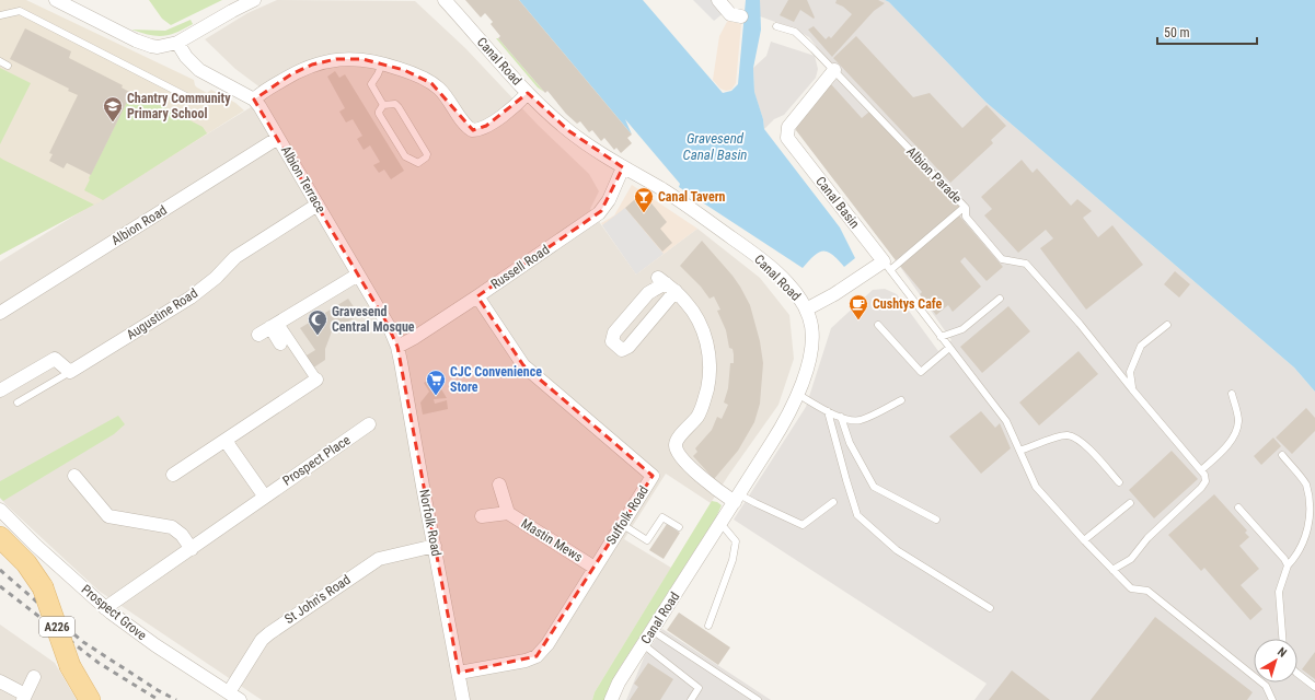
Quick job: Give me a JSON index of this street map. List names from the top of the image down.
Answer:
{
  "streets": {
    "main road": ["A226"],
    "street": [
      "Canal Road",
      "Albion Terrace",
      "Canal Basin",
      "Albion Road",
      "Russell Road",
      "Augustine Road",
      "Prospect Place",
      "Suffolk Road",
      "Norfolk Road",
      "Mastin Mews",
      "St John's Road",
      "Prospect Grove"
    ],
    "lane": ["Albion Parade"]
  },
  "crossings": [
    ["Canal Road", "Russell Road"],
    ["Albion Parade", "Canal Basin"],
    ["Albion Terrace", "Albion Road"],
    ["Albion Terrace", "Russell Road"],
    ["Albion Terrace", "Augustine Road"],
    ["Albion Terrace", "Norfolk Road"],
    ["Russell Road", "Suffolk Road"],
    ["Russell Road", "Norfolk Road"],
    ["Prospect Place", "Prospect Grove"],
    ["Suffolk Road", "Norfolk Road"],
    ["Suffolk Road", "Mastin Mews"],
    ["Norfolk Road", "St John's Road"],
    ["St John's Road", "Prospect Grove"]
  ],
  "water": ["Gravesend Canal Basin"],
  "places": {
    "school or university": ["Chantry Community Primary School"],
    "bar": ["Canal Tavern"],
    "cafe": ["Cushtys Cafe"],
    "mosque": ["Gravesend Central Mosque"],
    "supermarket": ["CJC Convenience Store"]
  },
  "scale_bar": "50 m",
  "north": "top right"
}
